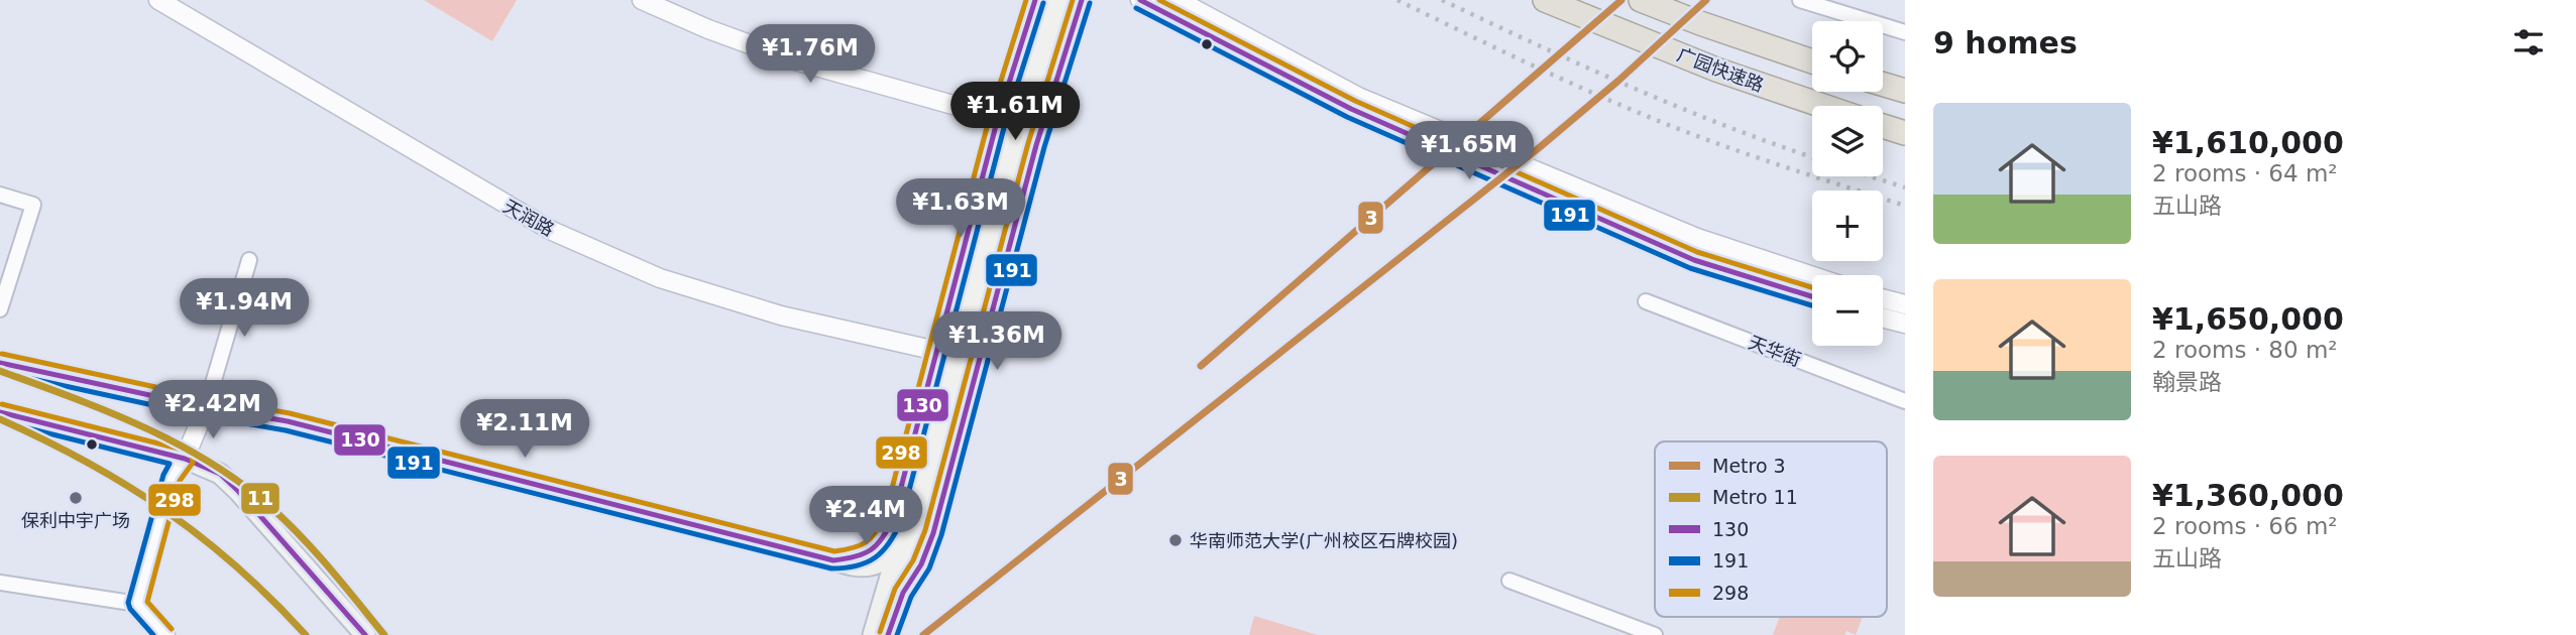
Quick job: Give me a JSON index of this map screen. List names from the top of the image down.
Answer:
{
  "streets": {
    "highway": ["广园快速路"],
    "street": ["天润路", "天华街"]
  },
  "places": ["保利中宇广场", "华南师范大学(广州校区石牌校园)"],
  "lines": [
    "metro line 3",
    "transit line 130",
    "transit line 298",
    "transit line 191",
    "metro line 11"
  ],
  "legend": [
    "Metro 3",
    "Metro 11",
    "130",
    "191",
    "298"
  ],
  "page": {
    "heading": "9 homes",
    "map_buttons": ["+", "−"],
    "price": [
      "¥1.76M",
      "¥1.61M",
      "¥1.65M",
      "¥1.63M",
      "¥1.94M",
      "¥1.36M",
      "¥2.42M",
      "¥2.11M",
      "¥2.4M"
    ],
    "list": [
      {
        "name": "¥1,610,000",
        "note": "2 rooms · 64 m² · 五山路"
      },
      {
        "name": "¥1,650,000",
        "note": "2 rooms · 80 m² · 翰景路"
      },
      {
        "name": "¥1,360,000",
        "note": "2 rooms · 66 m² · 五山路"
      }
    ]
  }
}
